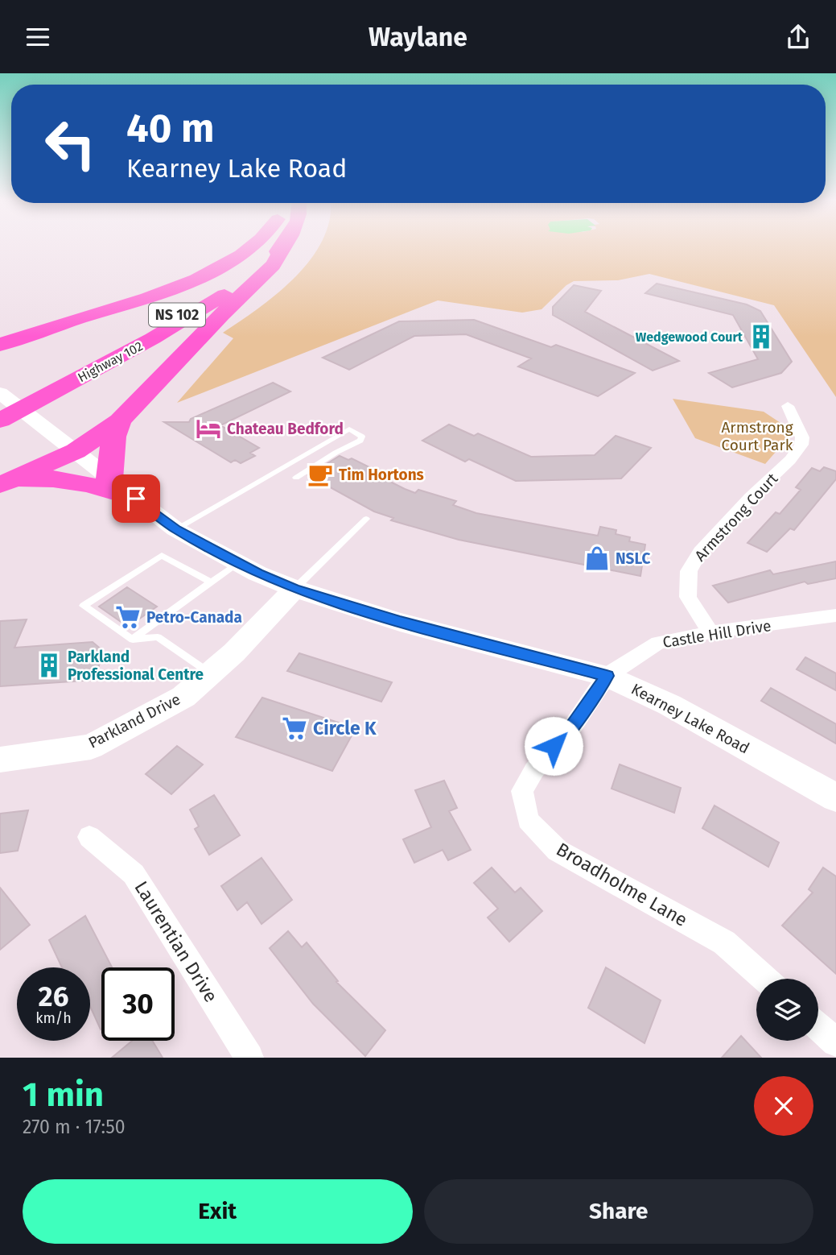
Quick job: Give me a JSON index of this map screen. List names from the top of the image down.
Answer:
{
  "streets": {
    "highway": ["NS 102", "Highway 102"],
    "main road": ["Kearney Lake Road", "Parkland Drive"],
    "street": [
      "Armstrong Court",
      "Castle Hill Drive",
      "Broadholme Lane",
      "Laurentian Drive"
    ]
  },
  "crossings": [
    ["Armstrong Court", "Castle Hill Drive"],
    ["Castle Hill Drive", "Kearney Lake Road"],
    ["Castle Hill Drive", "Broadholme Lane"],
    ["Kearney Lake Road", "Parkland Drive"],
    ["Kearney Lake Road", "Broadholme Lane"]
  ],
  "parks": ["Armstrong Court Park"],
  "places": {
    "building": ["Wedgewood Court", "Parkland Professional Centre"],
    "hotel": ["Chateau Bedford"],
    "cafe": ["Tim Hortons"],
    "shop": ["NSLC"],
    "supermarket": ["Petro-Canada", "Circle K"]
  },
  "page": {
    "header": "Waylane",
    "turn": ["40 m", "Kearney Lake Road"],
    "speed": "26 km/h",
    "limit": "30",
    "heading": ["1 min", "270 m · 17:50"],
    "buttons": ["Exit", "Share"]
  }
}
